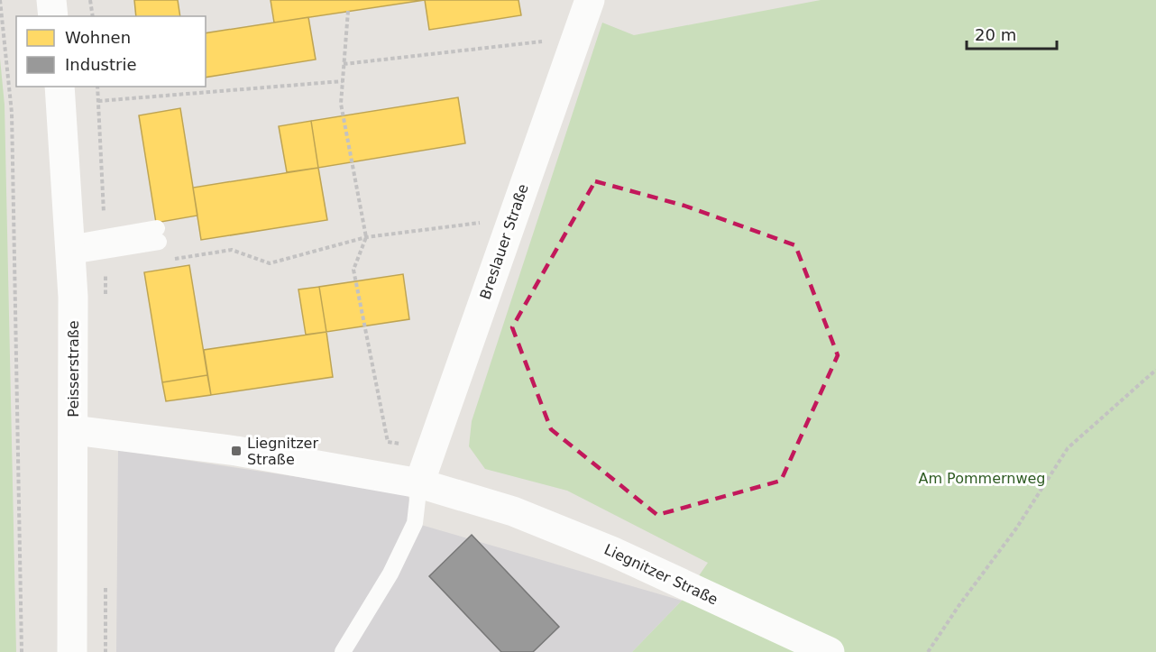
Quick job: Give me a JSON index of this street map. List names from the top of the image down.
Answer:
{
  "streets": {
    "street": ["Breslauer Straße", "Peisserstraße", "Liegnitzer Straße"]
  },
  "crossings": [
    ["Breslauer Straße", "Liegnitzer Straße"],
    ["Peisserstraße", "Liegnitzer Straße"]
  ],
  "parks": ["Am Pommernweg"],
  "places": {
    "transit": ["Liegnitzer Straße"]
  },
  "legend": ["Wohnen", "Industrie"],
  "scale_bar": "20 m"
}
